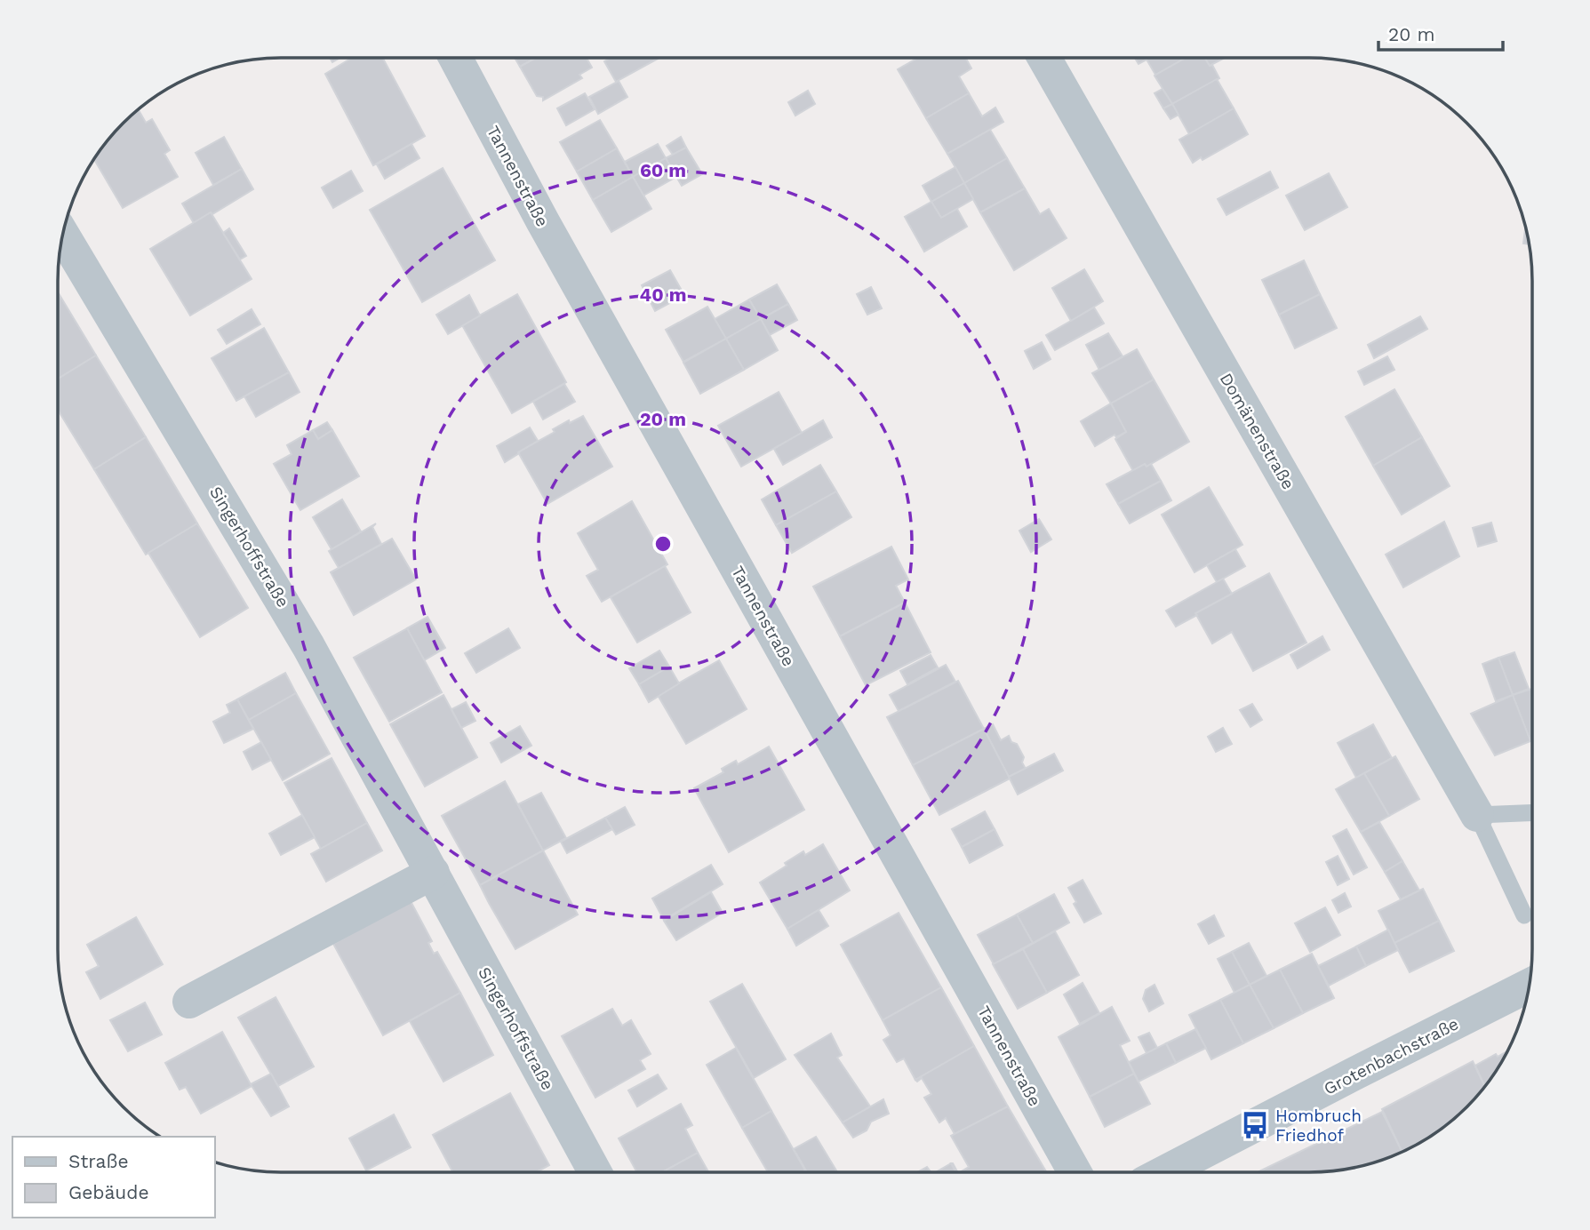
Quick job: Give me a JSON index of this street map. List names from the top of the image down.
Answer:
{
  "streets": {
    "street": [
      "Tannenstraße",
      "Domänenstraße",
      "Singerhoffstraße",
      "Grotenbachstraße"
    ]
  },
  "places": {
    "bus stop": ["Hombruch Friedhof"]
  },
  "legend": ["Straße", "Gebäude"],
  "scale_bar": "20 m",
  "rings": ["60 m", "40 m", "20 m"]
}
